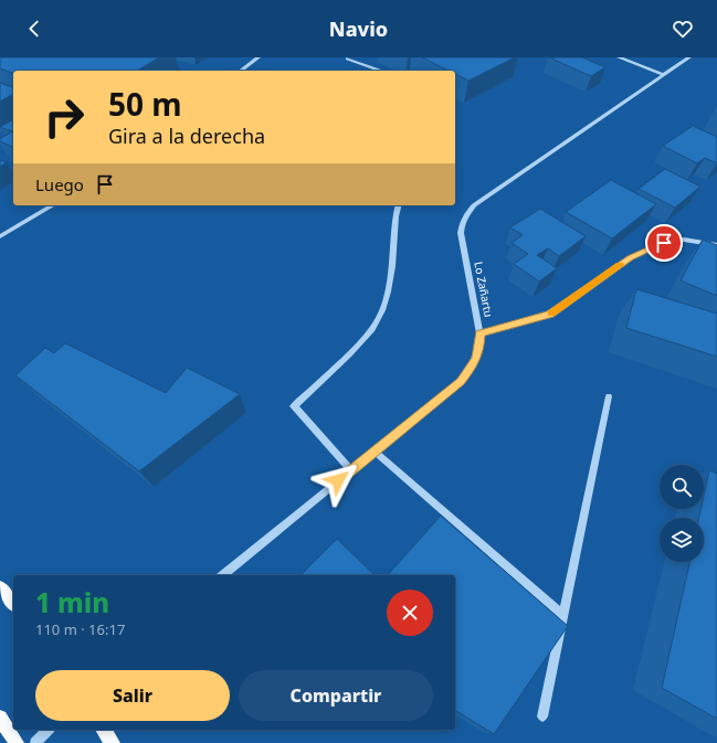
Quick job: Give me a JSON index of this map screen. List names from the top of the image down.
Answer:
{
  "streets": {
    "street": ["Lo Zañartu"]
  },
  "page": {
    "header": "Navio",
    "turn": ["50 m", "Gira a la derecha"],
    "then": "Luego",
    "heading": ["1 min", "110 m · 16:17"],
    "buttons": ["Salir", "Compartir"]
  }
}
